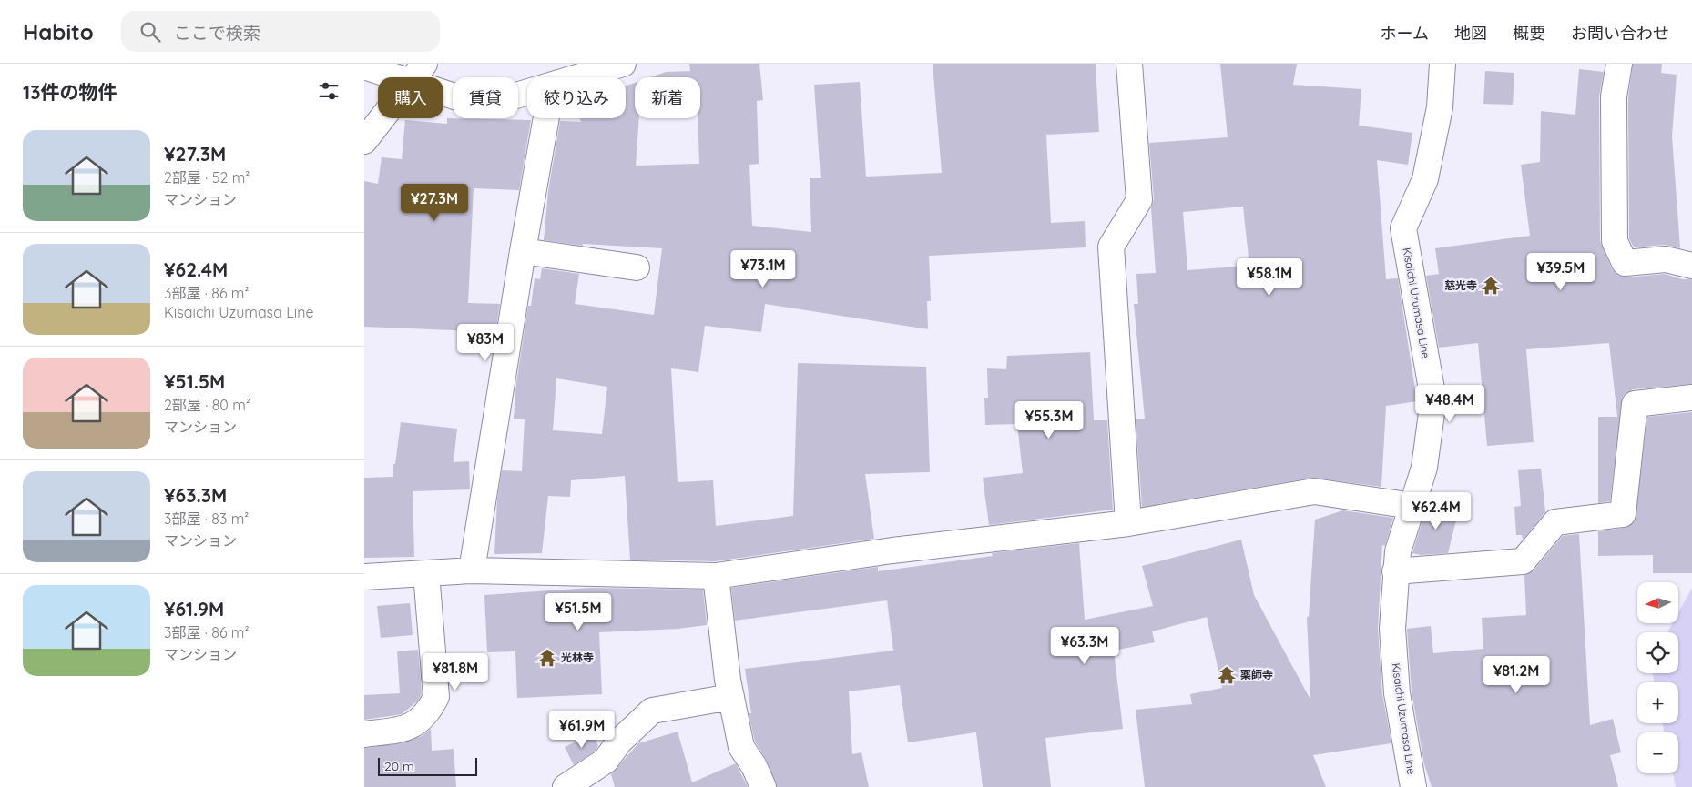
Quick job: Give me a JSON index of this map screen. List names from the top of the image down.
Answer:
{
  "streets": {
    "street": ["Kisaichi Uzumasa Line"]
  },
  "places": {
    "temple": ["慈光寺", "光林寺", "薬師寺"]
  },
  "scale_bar": "20 m",
  "north": "left",
  "page": {
    "header": "Habito",
    "search": "ここで検索",
    "nav": [
      "ホーム",
      "地図",
      "概要",
      "お問い合わせ"
    ],
    "heading": "13件の物件",
    "chip": [
      "購入",
      "賃貸",
      "絞り込み",
      "新着"
    ],
    "list": [
      {
        "name": "¥27.3M",
        "note": "2部屋 · 52 m² · マンション"
      },
      {
        "name": "¥62.4M",
        "note": "3部屋 · 86 m² · Kisaichi Uzumasa Line"
      },
      {
        "name": "¥51.5M",
        "note": "2部屋 · 80 m² · マンション"
      },
      {
        "name": "¥63.3M",
        "note": "3部屋 · 83 m² · マンション"
      },
      {
        "name": "¥61.9M",
        "note": "3部屋 · 86 m² · マンション"
      }
    ],
    "price": [
      "¥27.3M",
      "¥73.1M",
      "¥39.5M",
      "¥58.1M",
      "¥83M",
      "¥48.4M",
      "¥55.3M",
      "¥62.4M",
      "¥51.5M",
      "¥63.3M",
      "¥81.8M",
      "¥81.2M",
      "¥61.9M"
    ],
    "map_buttons": ["+", "−"],
    "scale": "20 m"
  }
}
